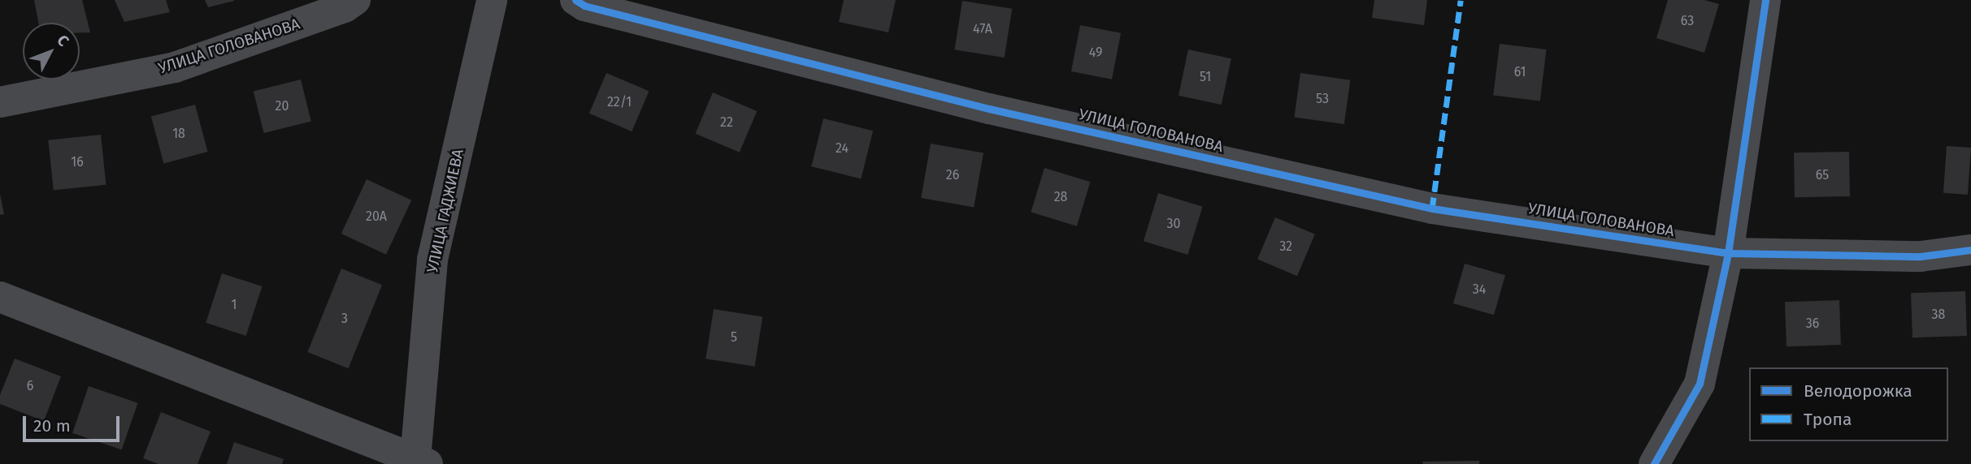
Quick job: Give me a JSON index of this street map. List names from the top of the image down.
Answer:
{
  "streets": {
    "street": ["УЛИЦА ГОЛОВАНОВА", "УЛИЦА ГАДЖИЕВА"]
  },
  "house_numbers": [
    "63",
    "47А",
    "49",
    "61",
    "51",
    "53",
    "22/1",
    "20",
    "22",
    "18",
    "24",
    "16",
    "26",
    "65",
    "28",
    "20А",
    "30",
    "32",
    "34",
    "1",
    "38",
    "3",
    "36",
    "5",
    "6"
  ],
  "legend": ["Велодорожка", "Тропа"],
  "scale_bar": "20 m",
  "north": "top right"
}
